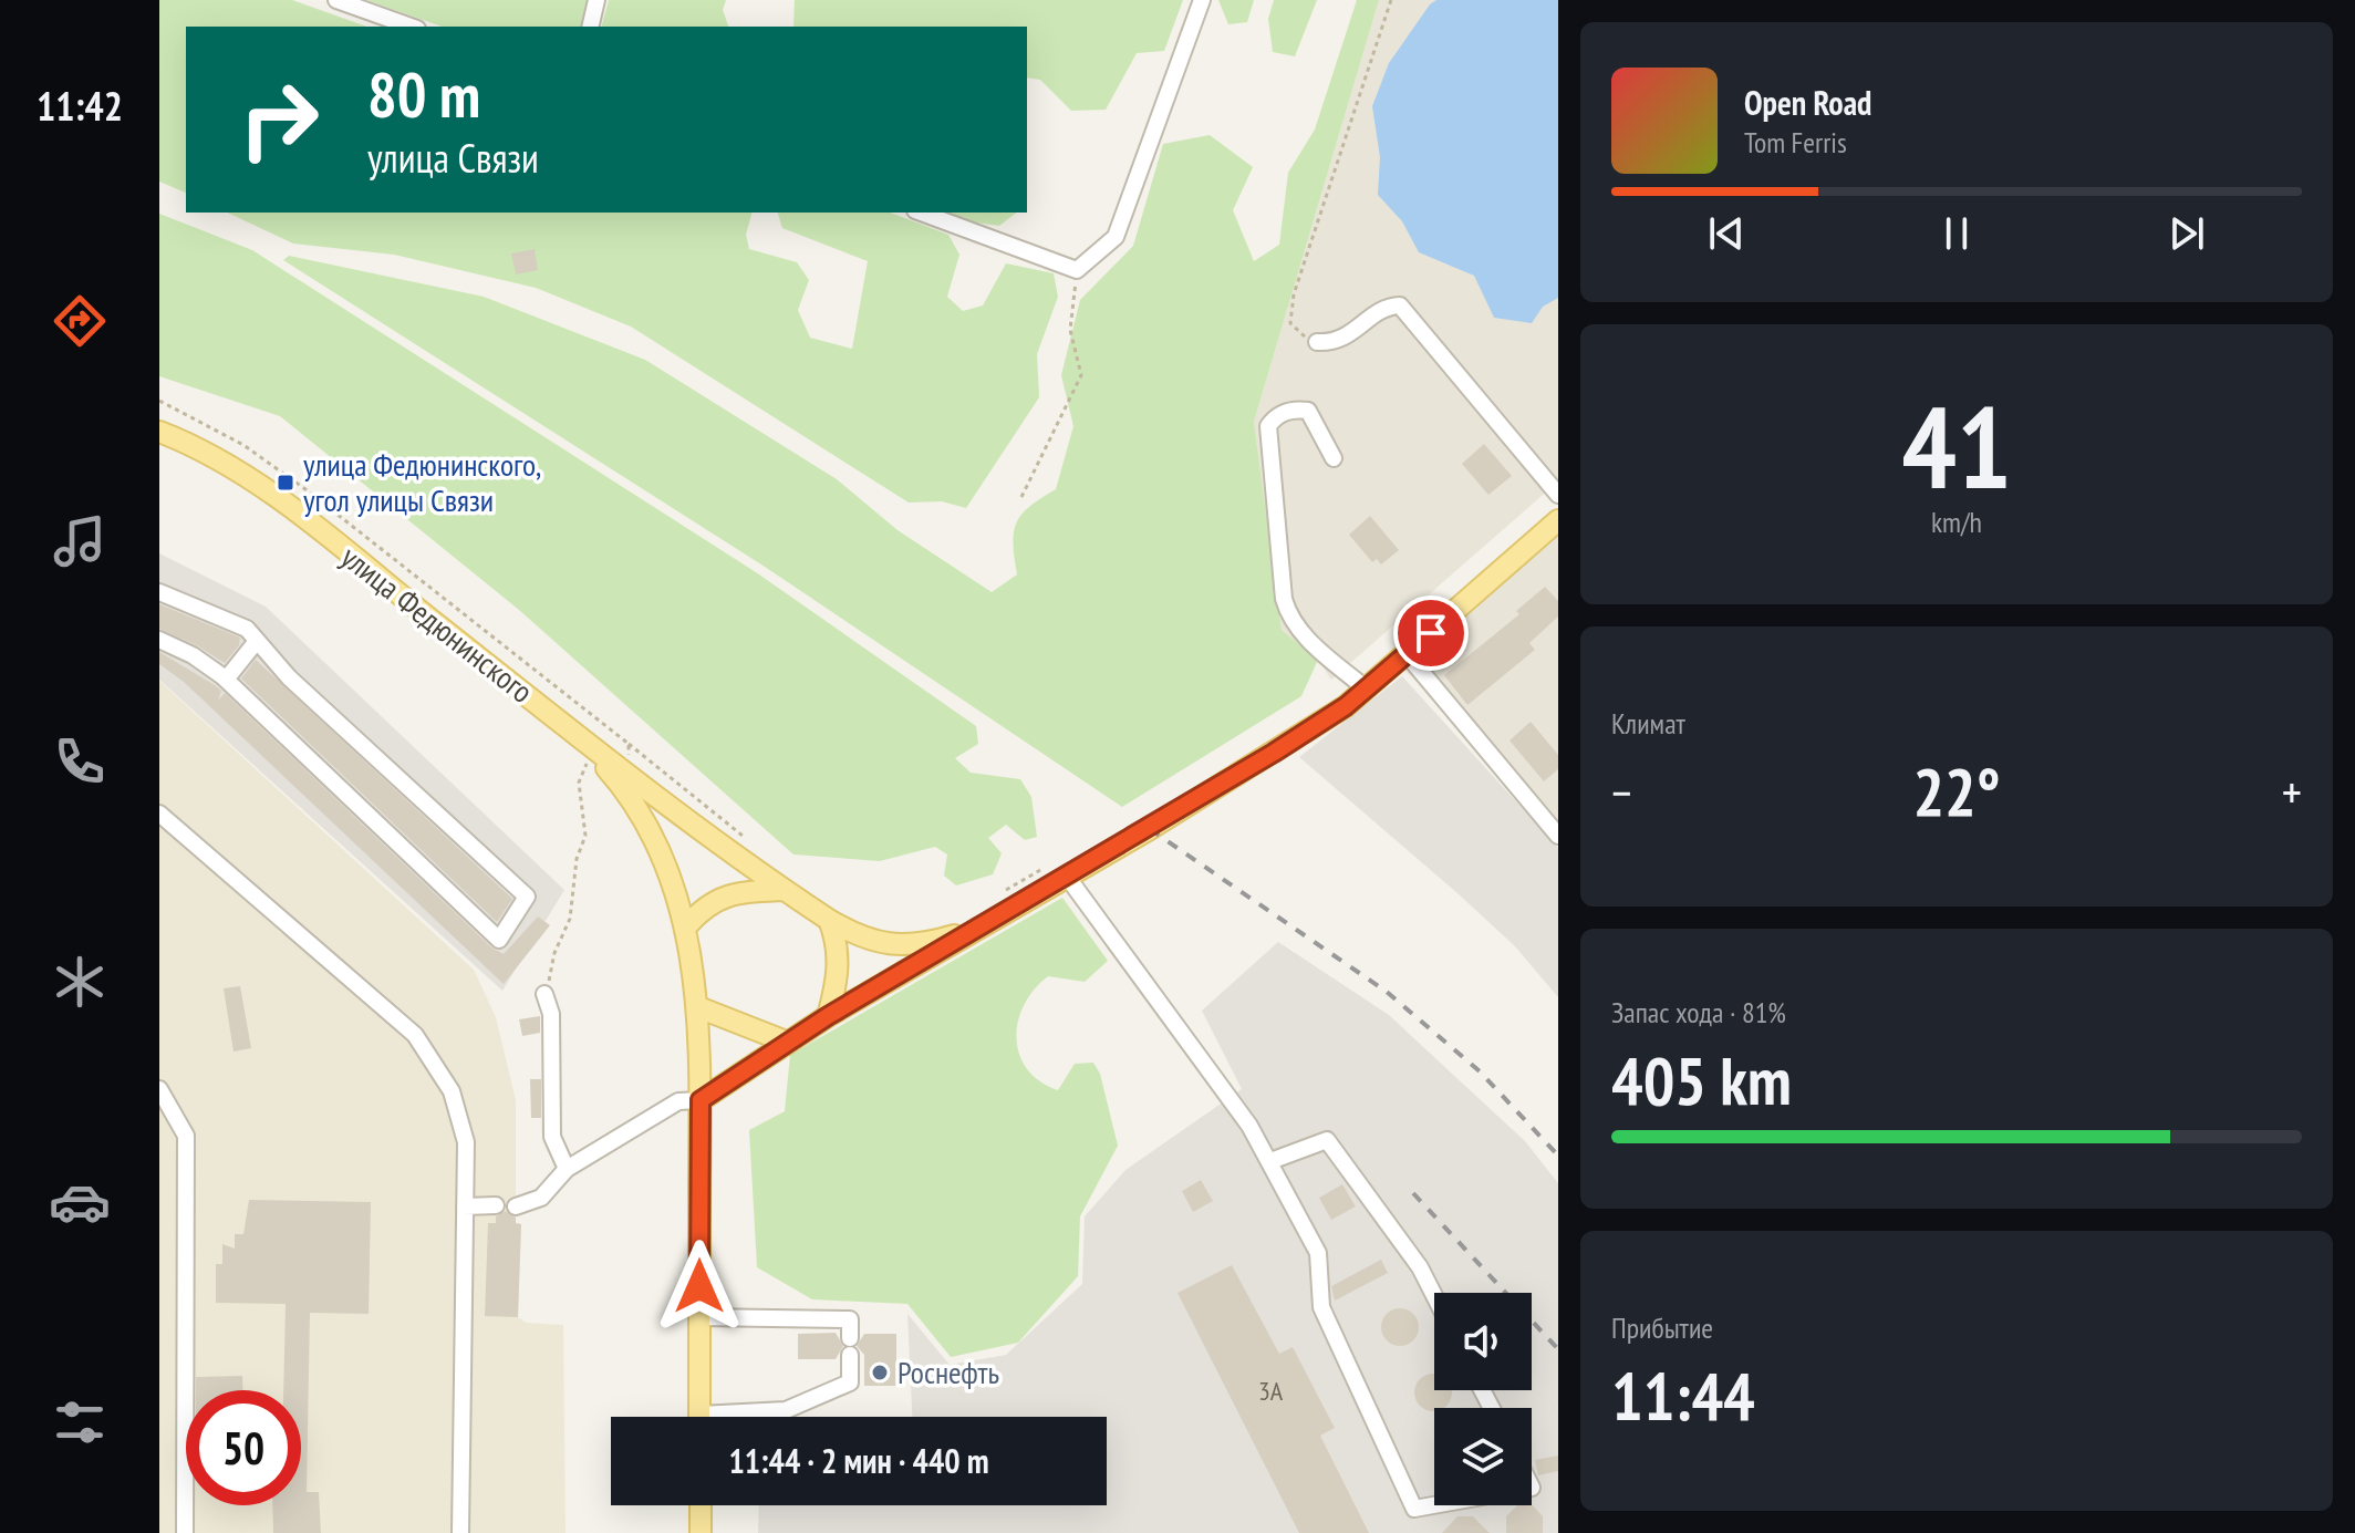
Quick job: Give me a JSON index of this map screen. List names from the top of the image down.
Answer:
{
  "streets": {
    "main road": ["улица Федюнинского"]
  },
  "places": {
    "transit": ["улица Федюнинского, угол улицы Связи"],
    "other": ["Роснефть"]
  },
  "house_numbers": ["3А"],
  "page": {
    "tabs": "11:42",
    "turn": ["80 m", "улица Связи"],
    "song": ["Open Road", "Tom Ferris"],
    "tile": [
      ["41", "km/h"],
      "Климат",
      ["Запас хода · 81%", "405 km"],
      ["Прибытие", "11:44"]
    ],
    "heat": ["−", "22°", "+"],
    "limit": "50",
    "trip": "11:44 · 2 мин · 440 m"
  }
}
